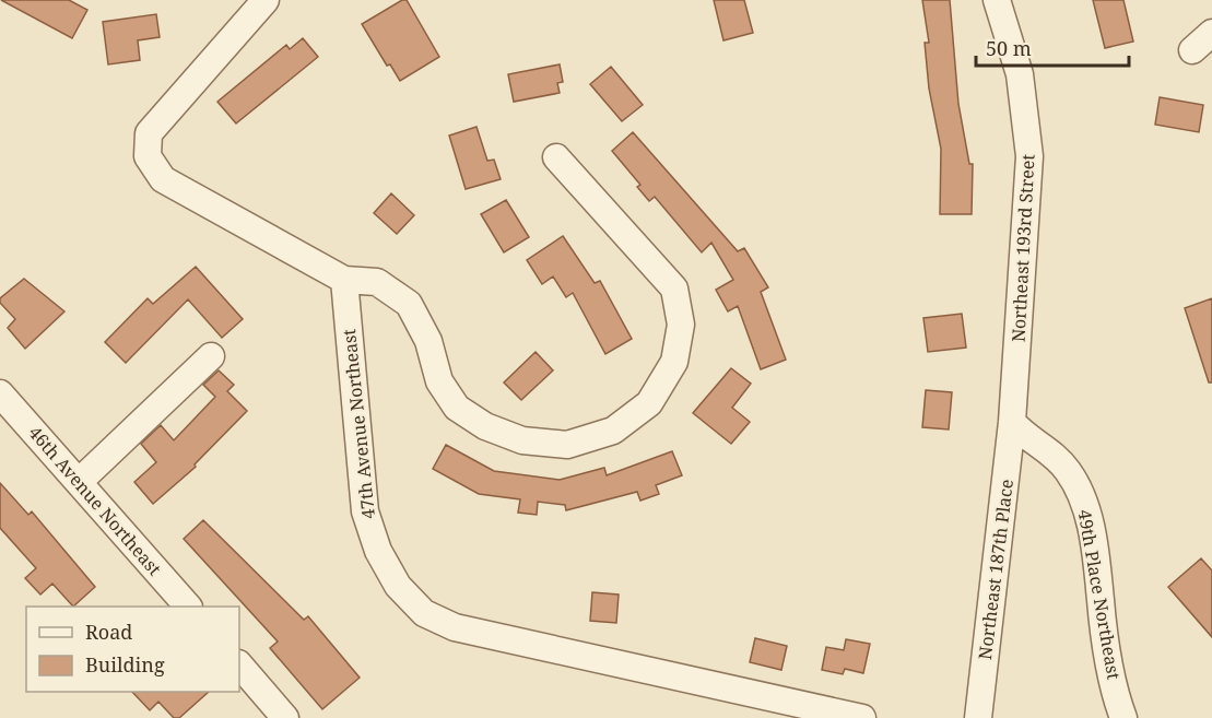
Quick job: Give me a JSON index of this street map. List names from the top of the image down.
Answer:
{
  "streets": {
    "street": [
      "Northeast 193rd Street",
      "47th Avenue Northeast",
      "46th Avenue Northeast",
      "Northeast 187th Place",
      "49th Place Northeast"
    ]
  },
  "crossings": [
    ["Northeast 193rd Street", "Northeast 187th Place"],
    ["Northeast 193rd Street", "49th Place Northeast"],
    ["Northeast 187th Place", "49th Place Northeast"]
  ],
  "legend": ["Road", "Building"],
  "scale_bar": "50 m"
}
